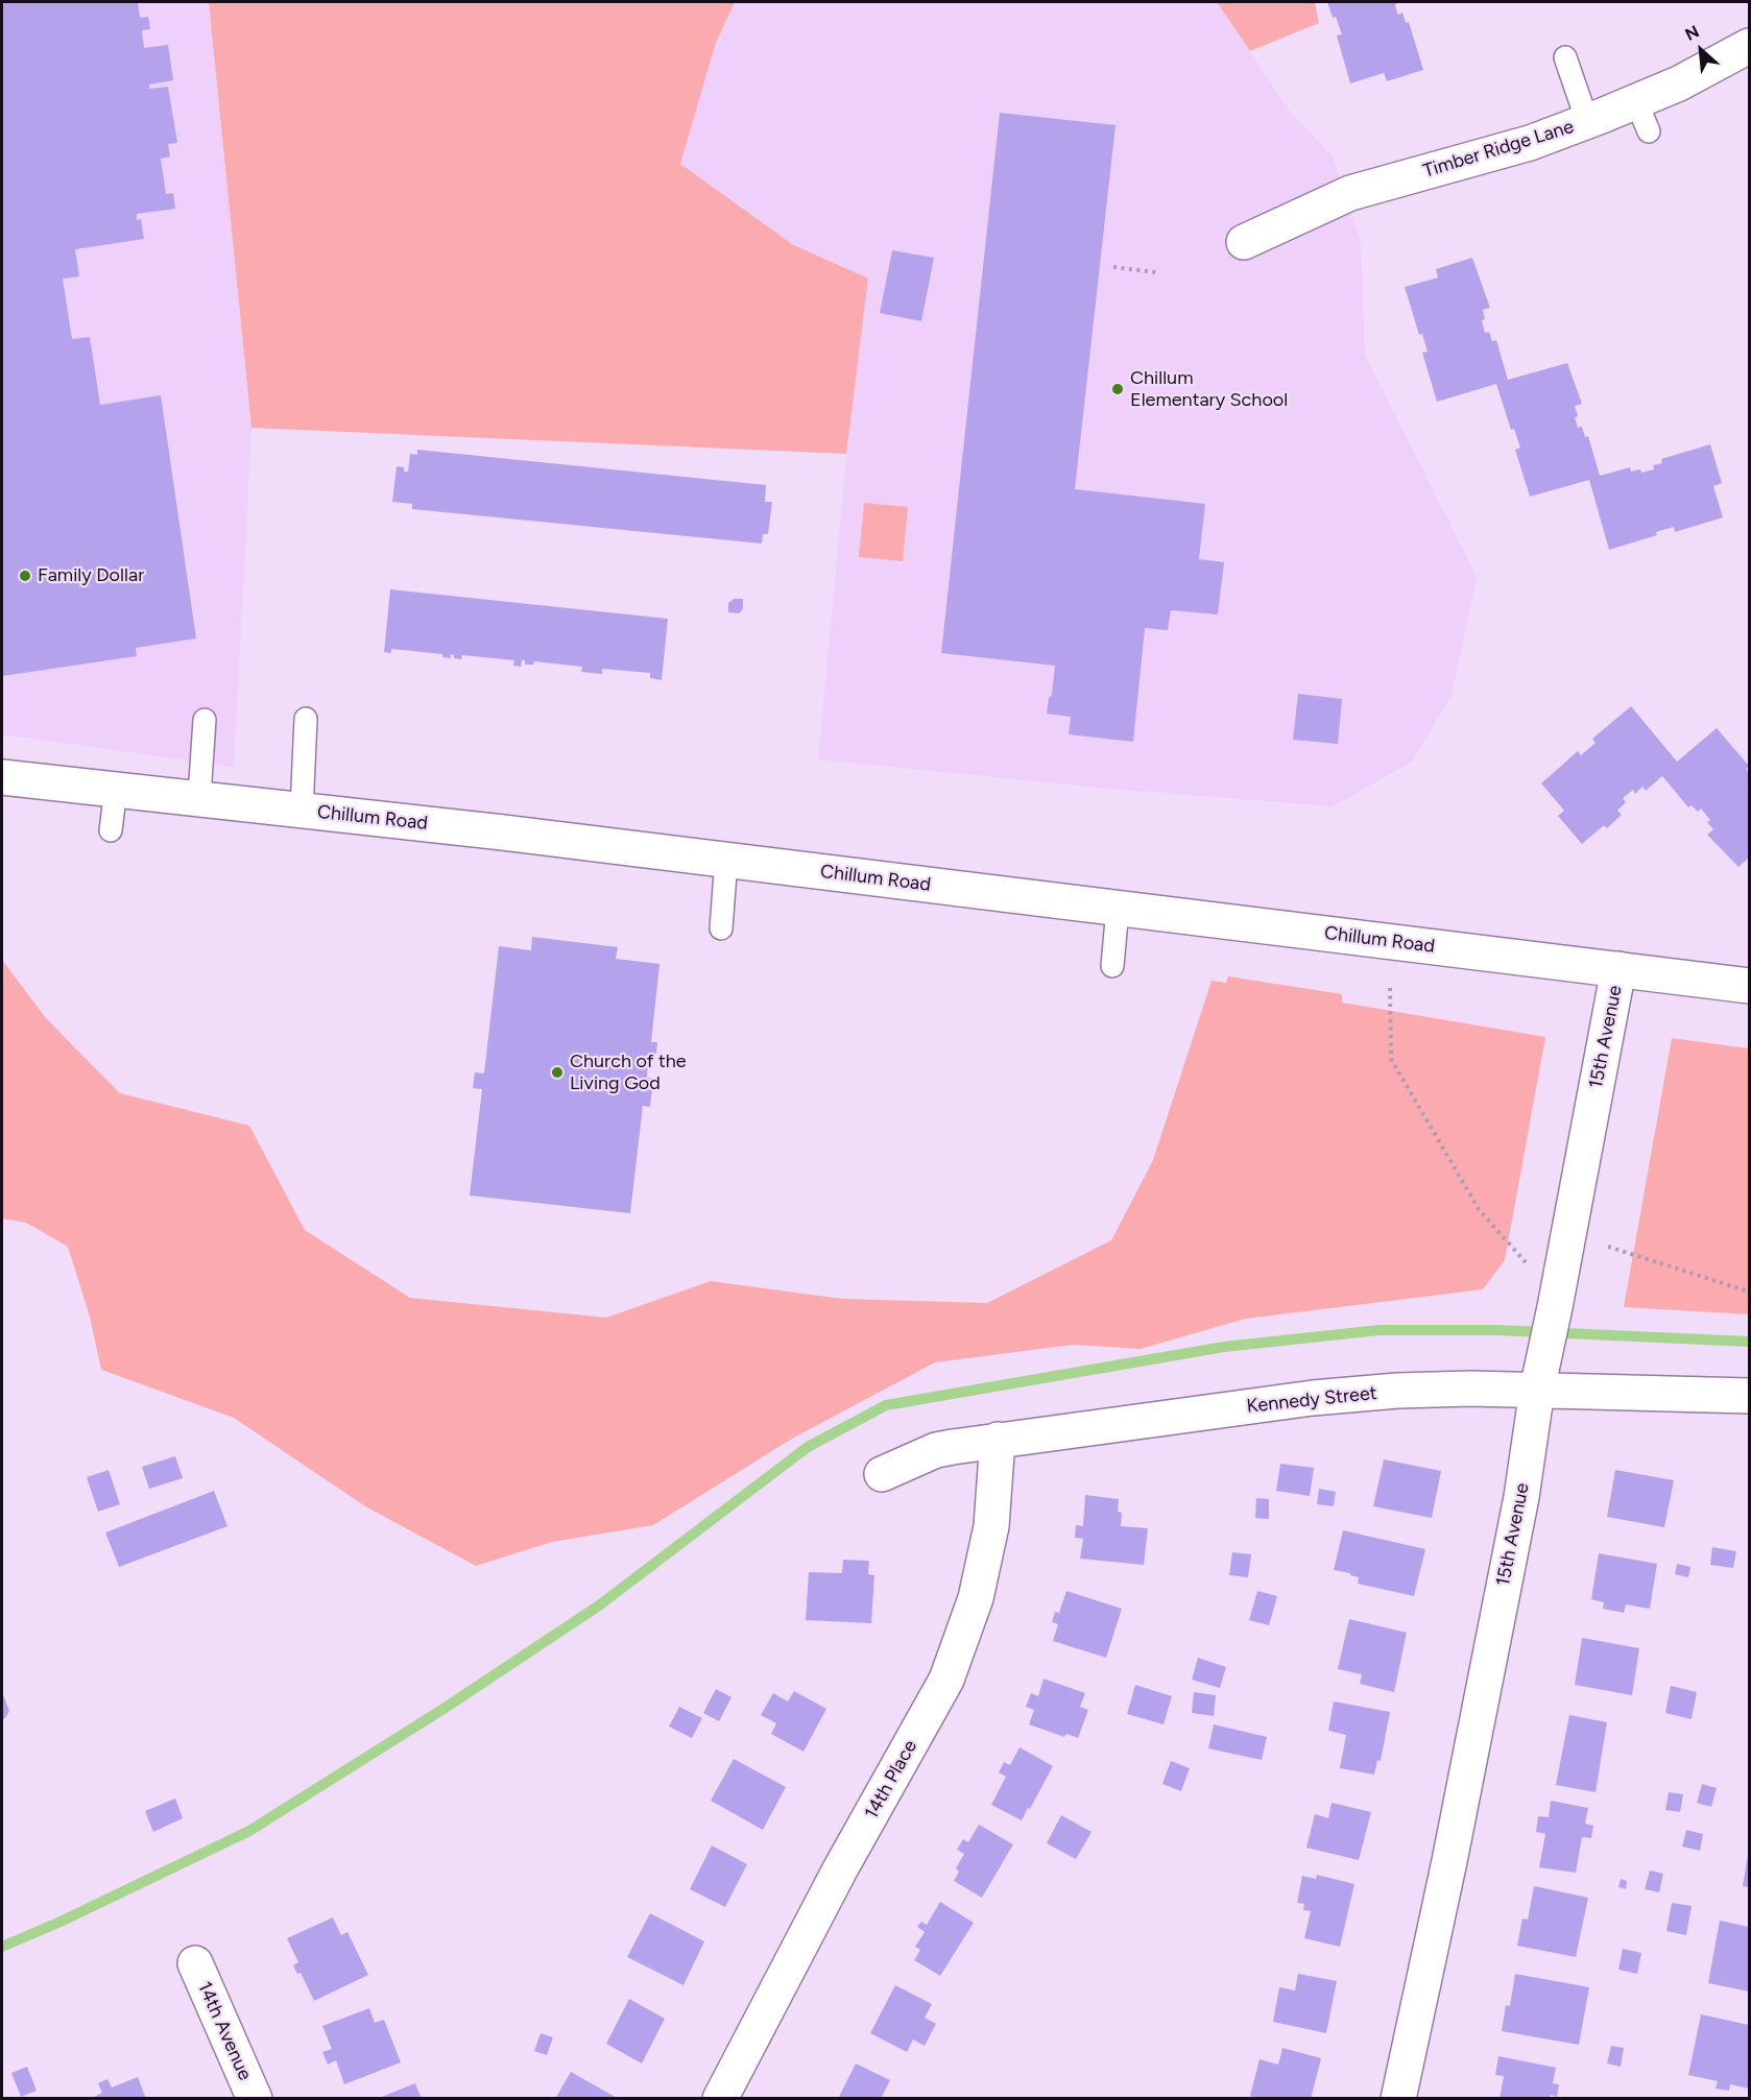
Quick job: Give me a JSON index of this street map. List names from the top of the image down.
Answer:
{
  "streets": {
    "street": [
      "Timber Ridge Lane",
      "Chillum Road",
      "15th Avenue",
      "Kennedy Street",
      "14th Place",
      "14th Avenue"
    ]
  },
  "crossings": [
    ["Chillum Road", "15th Avenue"],
    ["15th Avenue", "Kennedy Street"],
    ["Kennedy Street", "14th Place"]
  ],
  "places": ["Chillum Elementary School", "Family Dollar", "Church of the Living God"],
  "north": "top left"
}
